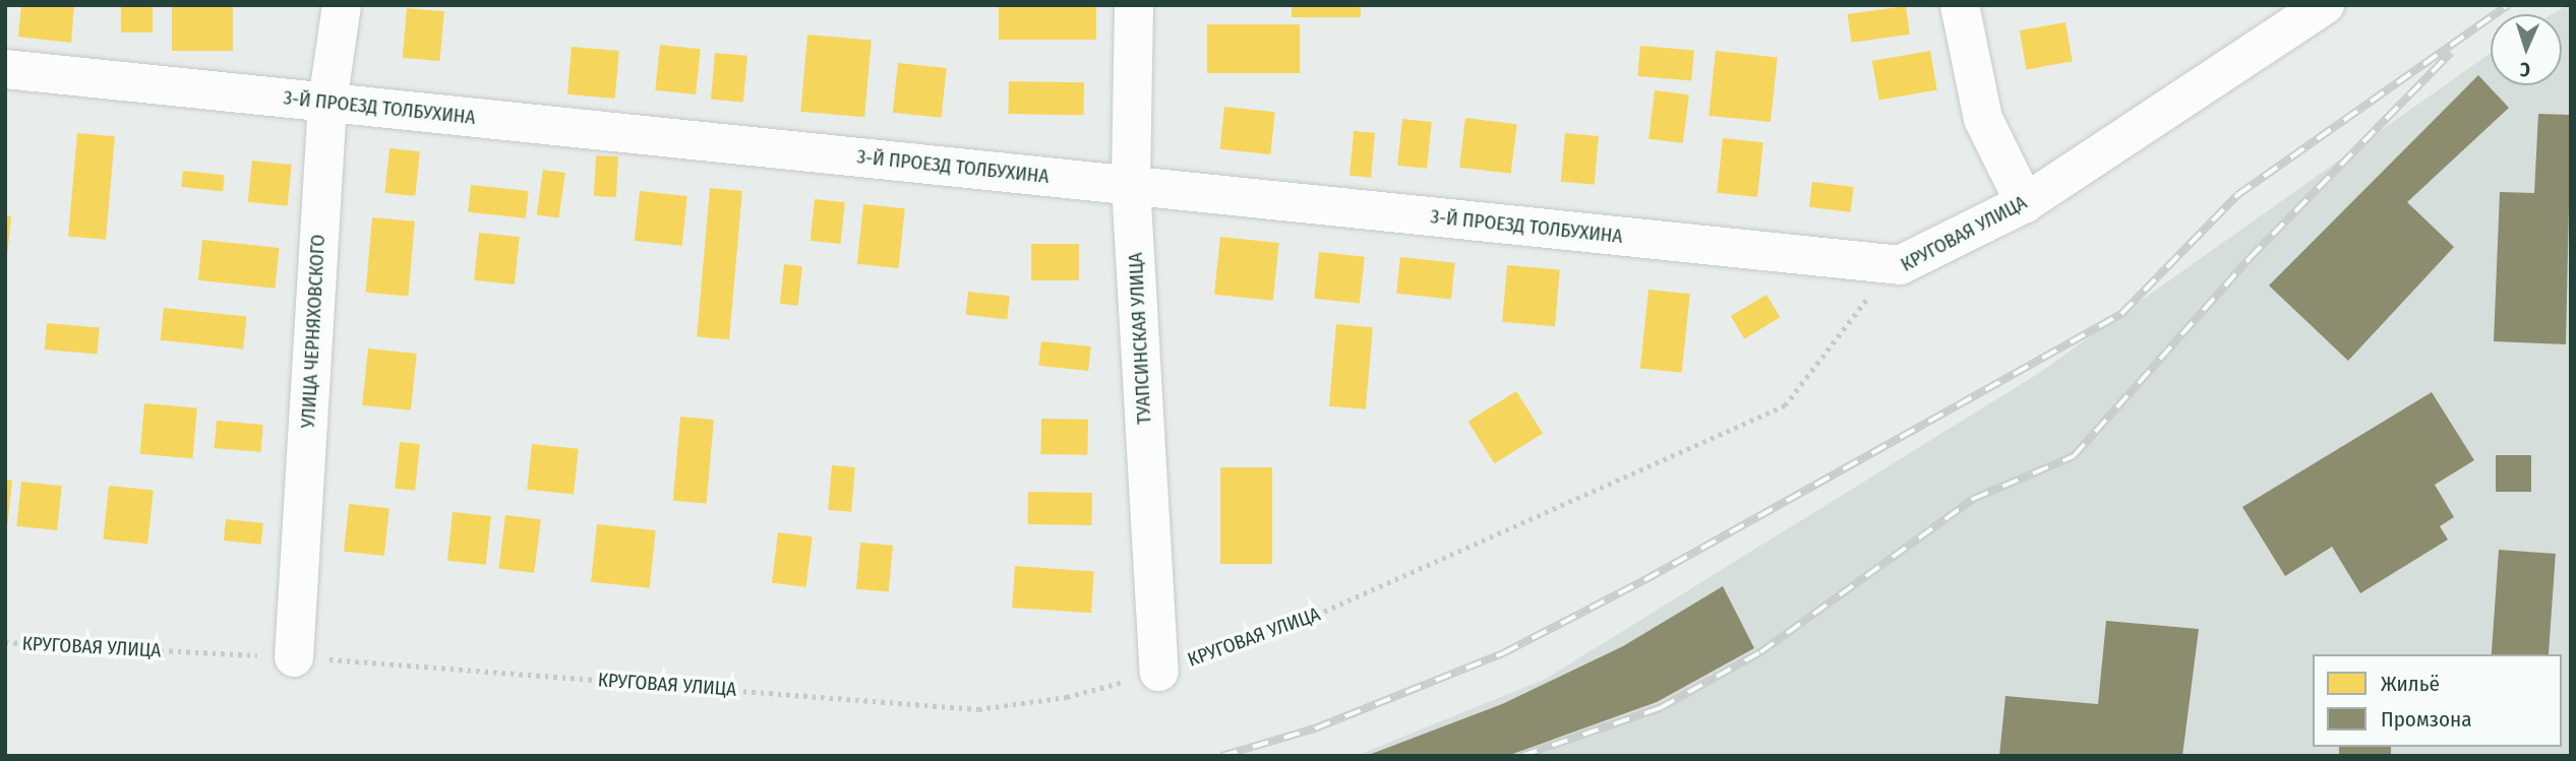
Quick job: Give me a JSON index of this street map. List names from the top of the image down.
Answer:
{
  "streets": {
    "street": [
      "3-Й ПРОЕЗД ТОЛБУХИНА",
      "КРУГОВАЯ УЛИЦА",
      "УЛИЦА ЧЕРНЯХОВСКОГО",
      "ТУАПСИНСКАЯ УЛИЦА"
    ]
  },
  "crossings": [
    ["3-Й ПРОЕЗД ТОЛБУХИНА", "КРУГОВАЯ УЛИЦА"],
    ["3-Й ПРОЕЗД ТОЛБУХИНА", "УЛИЦА ЧЕРНЯХОВСКОГО"],
    ["3-Й ПРОЕЗД ТОЛБУХИНА", "ТУАПСИНСКАЯ УЛИЦА"],
    ["КРУГОВАЯ УЛИЦА", "УЛИЦА ЧЕРНЯХОВСКОГО"],
    ["КРУГОВАЯ УЛИЦА", "ТУАПСИНСКАЯ УЛИЦА"]
  ],
  "legend": ["Жильё", "Промзона"],
  "north": "bottom"
}
